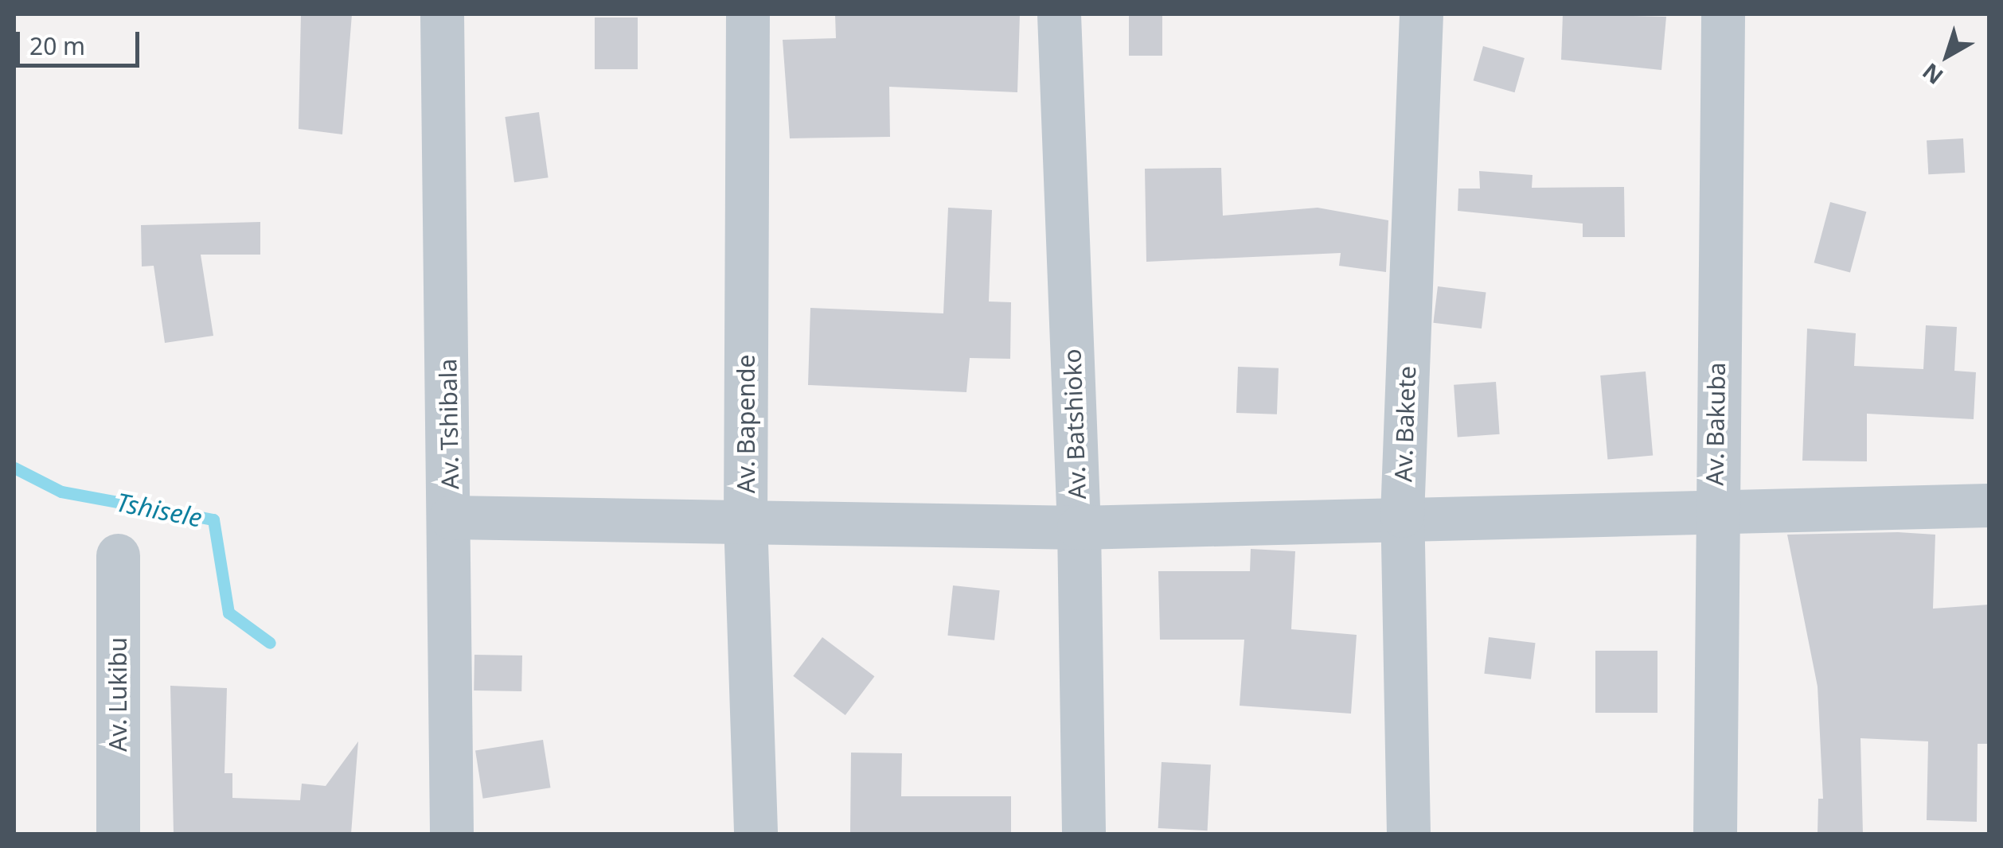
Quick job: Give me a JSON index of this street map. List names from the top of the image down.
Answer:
{
  "streets": {
    "street": [
      "Av. Tshibala",
      "Av. Bapende",
      "Av. Batshioko",
      "Av. Bakete",
      "Av. Bakuba",
      "Av. Lukibu"
    ]
  },
  "water": ["Tshisele"],
  "scale_bar": "20 m",
  "north": "bottom left"
}
